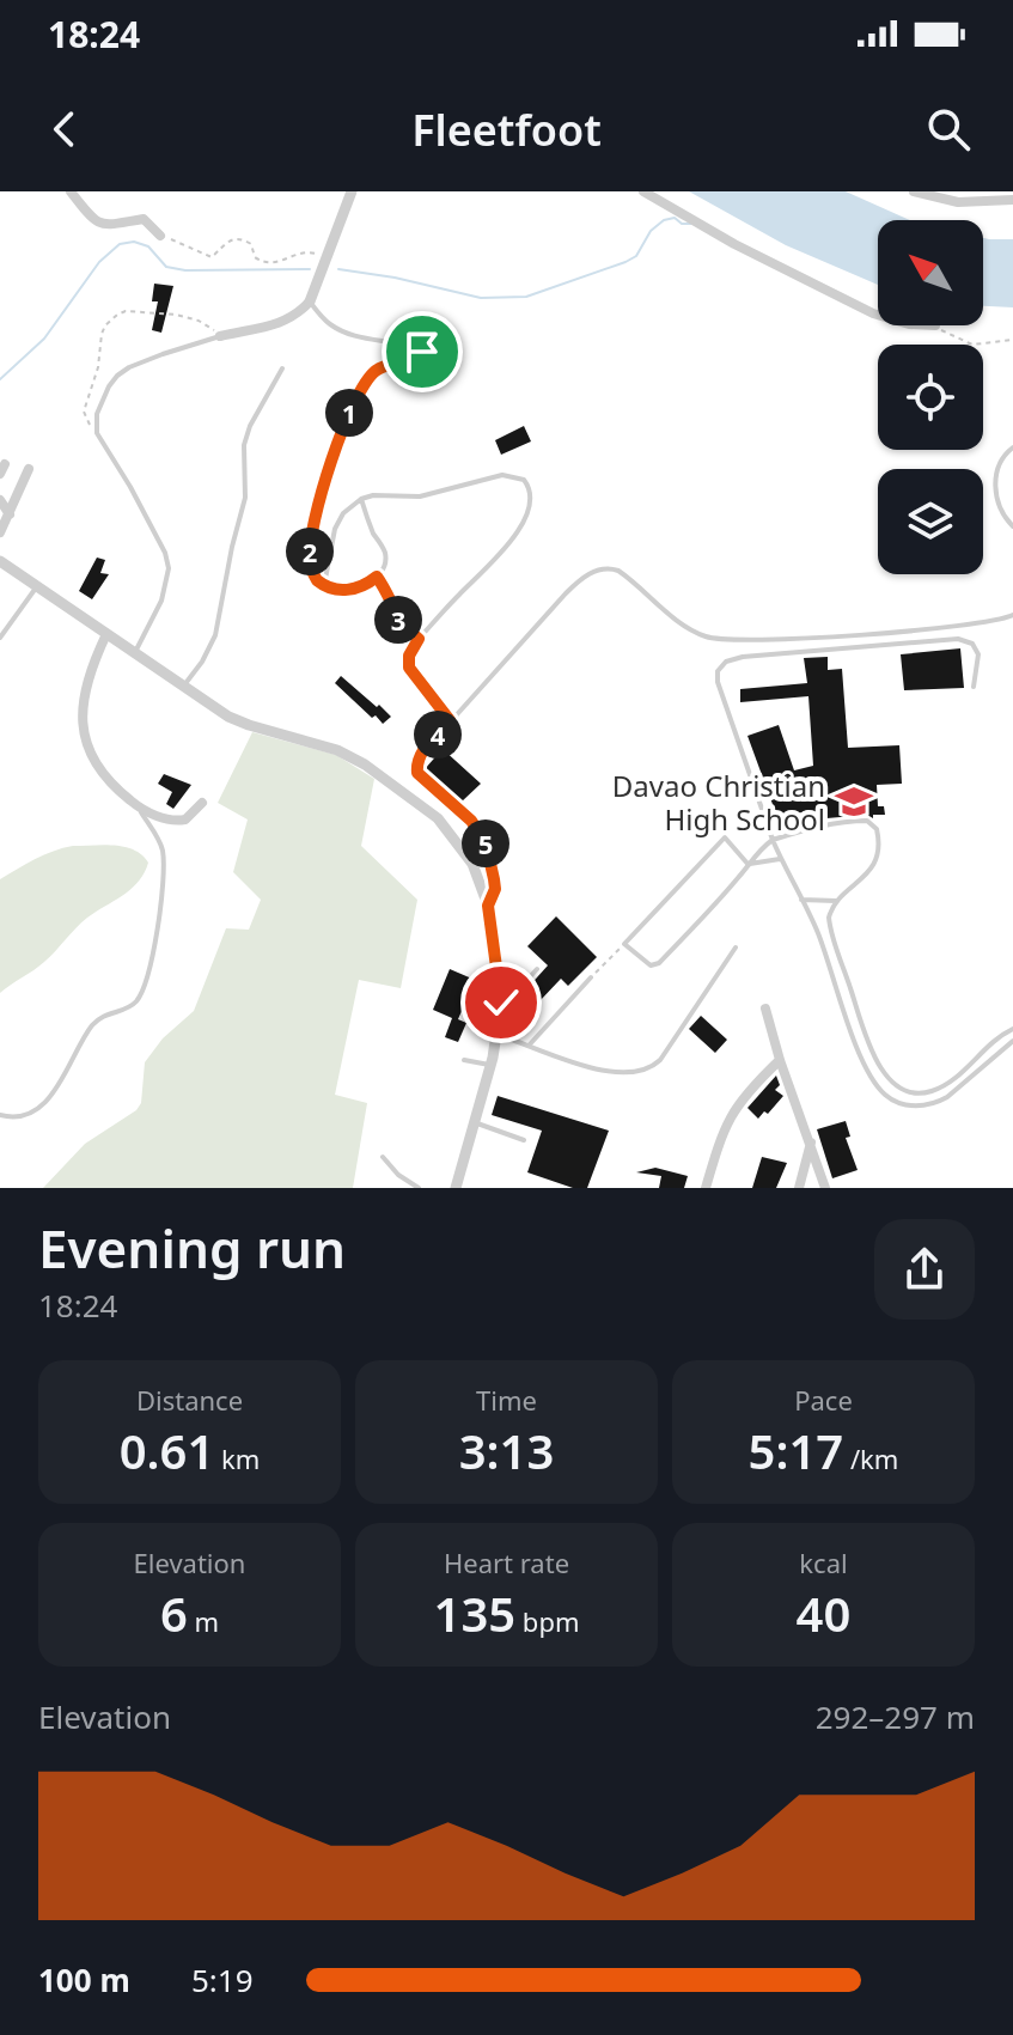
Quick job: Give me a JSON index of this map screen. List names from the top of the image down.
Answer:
{
  "places": {
    "school or university": ["Davao Christian High School"]
  },
  "north": "top left",
  "page": {
    "status": "18:24",
    "header": "Fleetfoot",
    "pins": [
      "1",
      "2",
      "3",
      "4",
      "5"
    ],
    "heading": ["Evening run", "18:24"],
    "stats": [
      ["Distance", "0.61 km"],
      ["Time", "3:13"],
      ["Pace", "5:17 /km"],
      ["Elevation", "6 m"],
      ["Heart rate", "135 bpm"],
      ["kcal", "40"]
    ],
    "chart": ["Elevation", "292–297 m"],
    "list": [
      {
        "name": "100 m",
        "note": "5:19"
      }
    ]
  }
}
